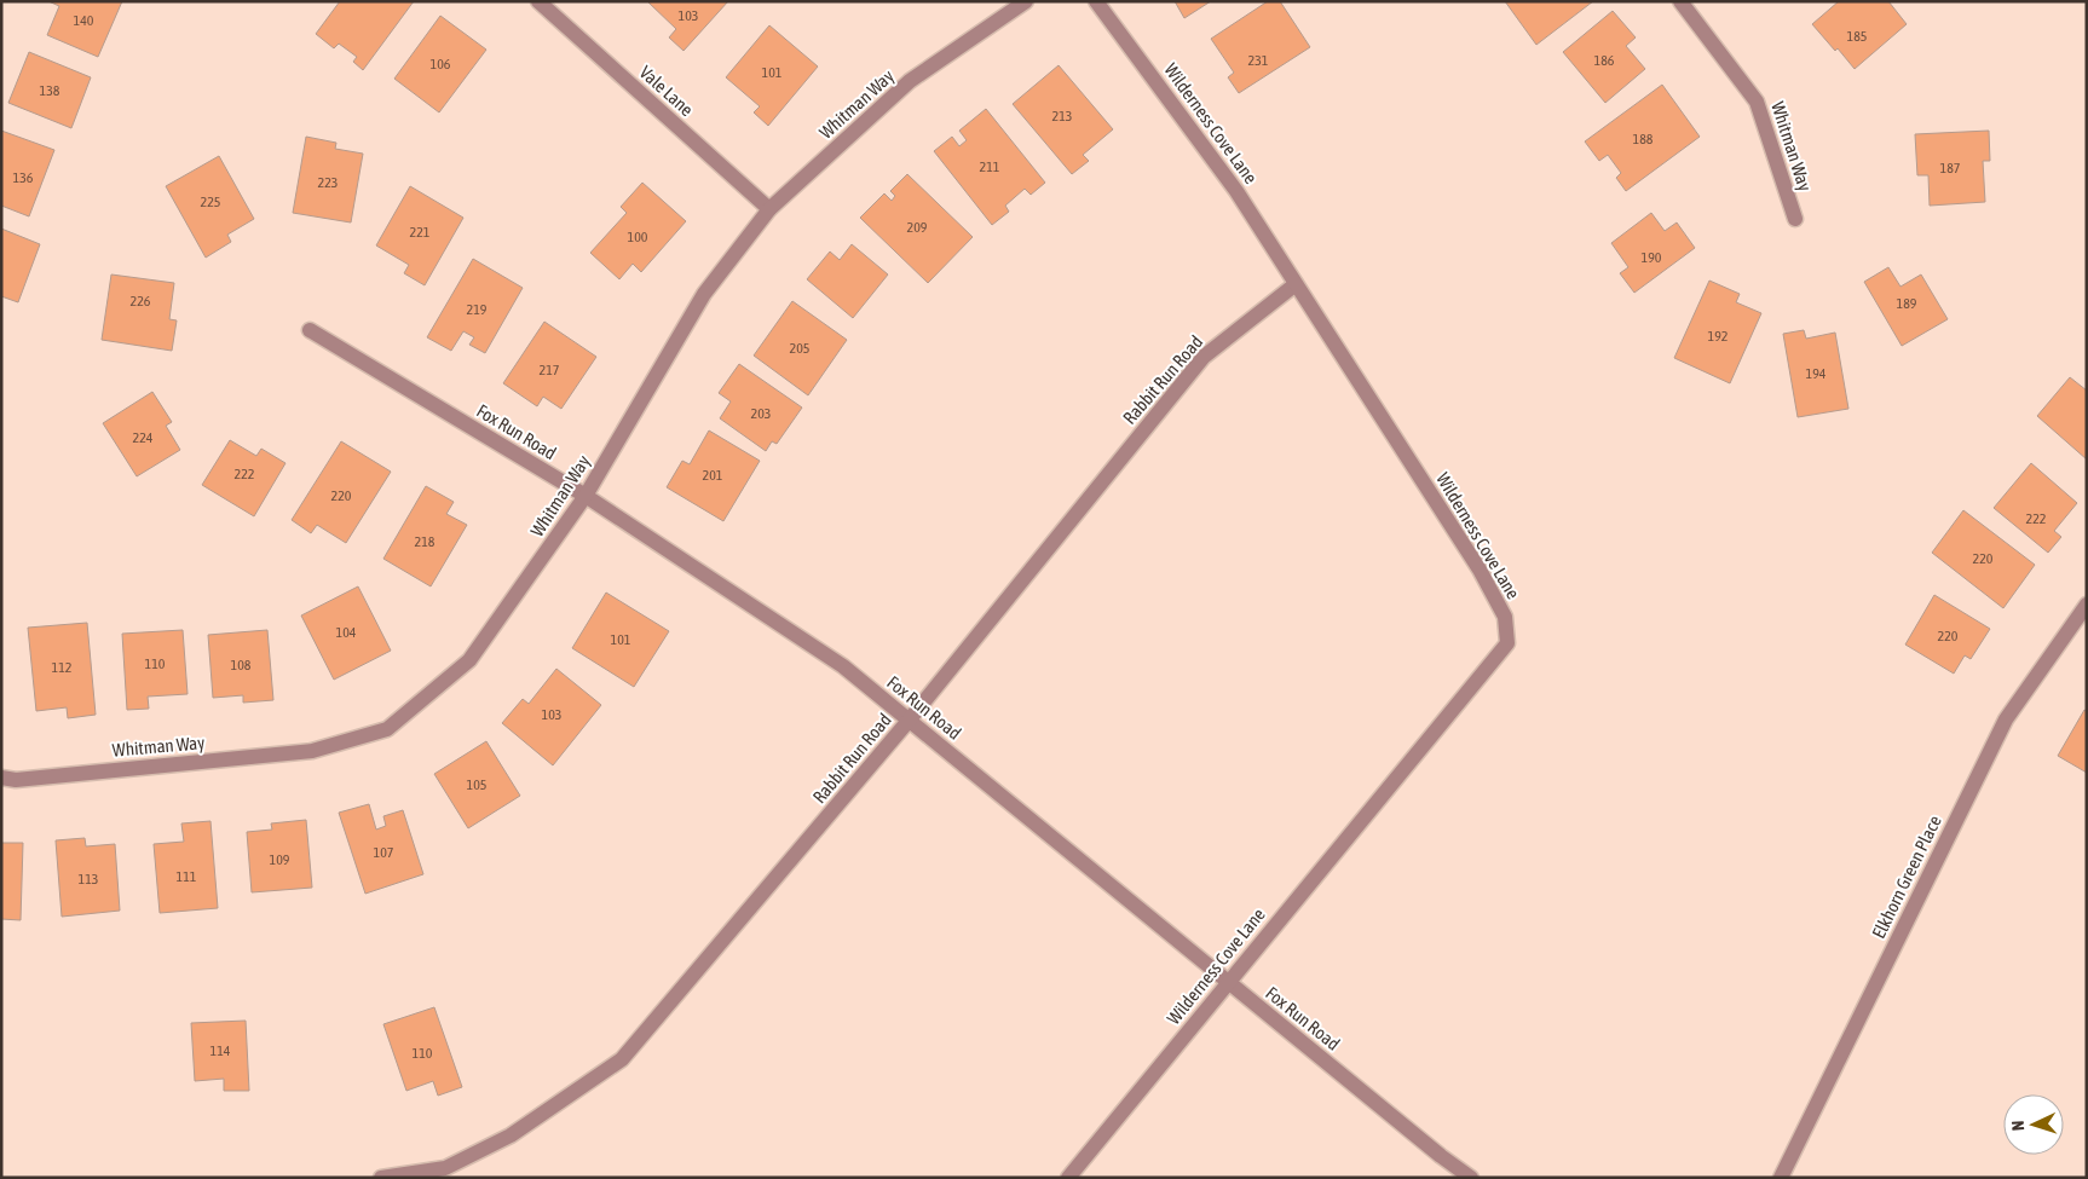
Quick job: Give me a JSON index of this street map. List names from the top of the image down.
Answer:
{
  "streets": {
    "street": [
      "Vale Lane",
      "Whitman Way",
      "Wilderness Cove Lane",
      "Rabbit Run Road",
      "Fox Run Road",
      "Elkhorn Green Place"
    ]
  },
  "crossings": [
    ["Vale Lane", "Whitman Way"],
    ["Whitman Way", "Fox Run Road"],
    ["Wilderness Cove Lane", "Rabbit Run Road"],
    ["Wilderness Cove Lane", "Fox Run Road"],
    ["Rabbit Run Road", "Fox Run Road"]
  ],
  "house_numbers": [
    "103",
    "140",
    "185",
    "231",
    "186",
    "106",
    "101",
    "138",
    "213",
    "188",
    "211",
    "187",
    "136",
    "223",
    "225",
    "209",
    "221",
    "100",
    "190",
    "226",
    "189",
    "219",
    "192",
    "205",
    "217",
    "194",
    "203",
    "224",
    "222",
    "201",
    "220",
    "222",
    "218",
    "220",
    "104",
    "220",
    "101",
    "110",
    "108",
    "112",
    "103",
    "105",
    "107",
    "109",
    "111",
    "113",
    "114",
    "110"
  ],
  "north": "left"
}
